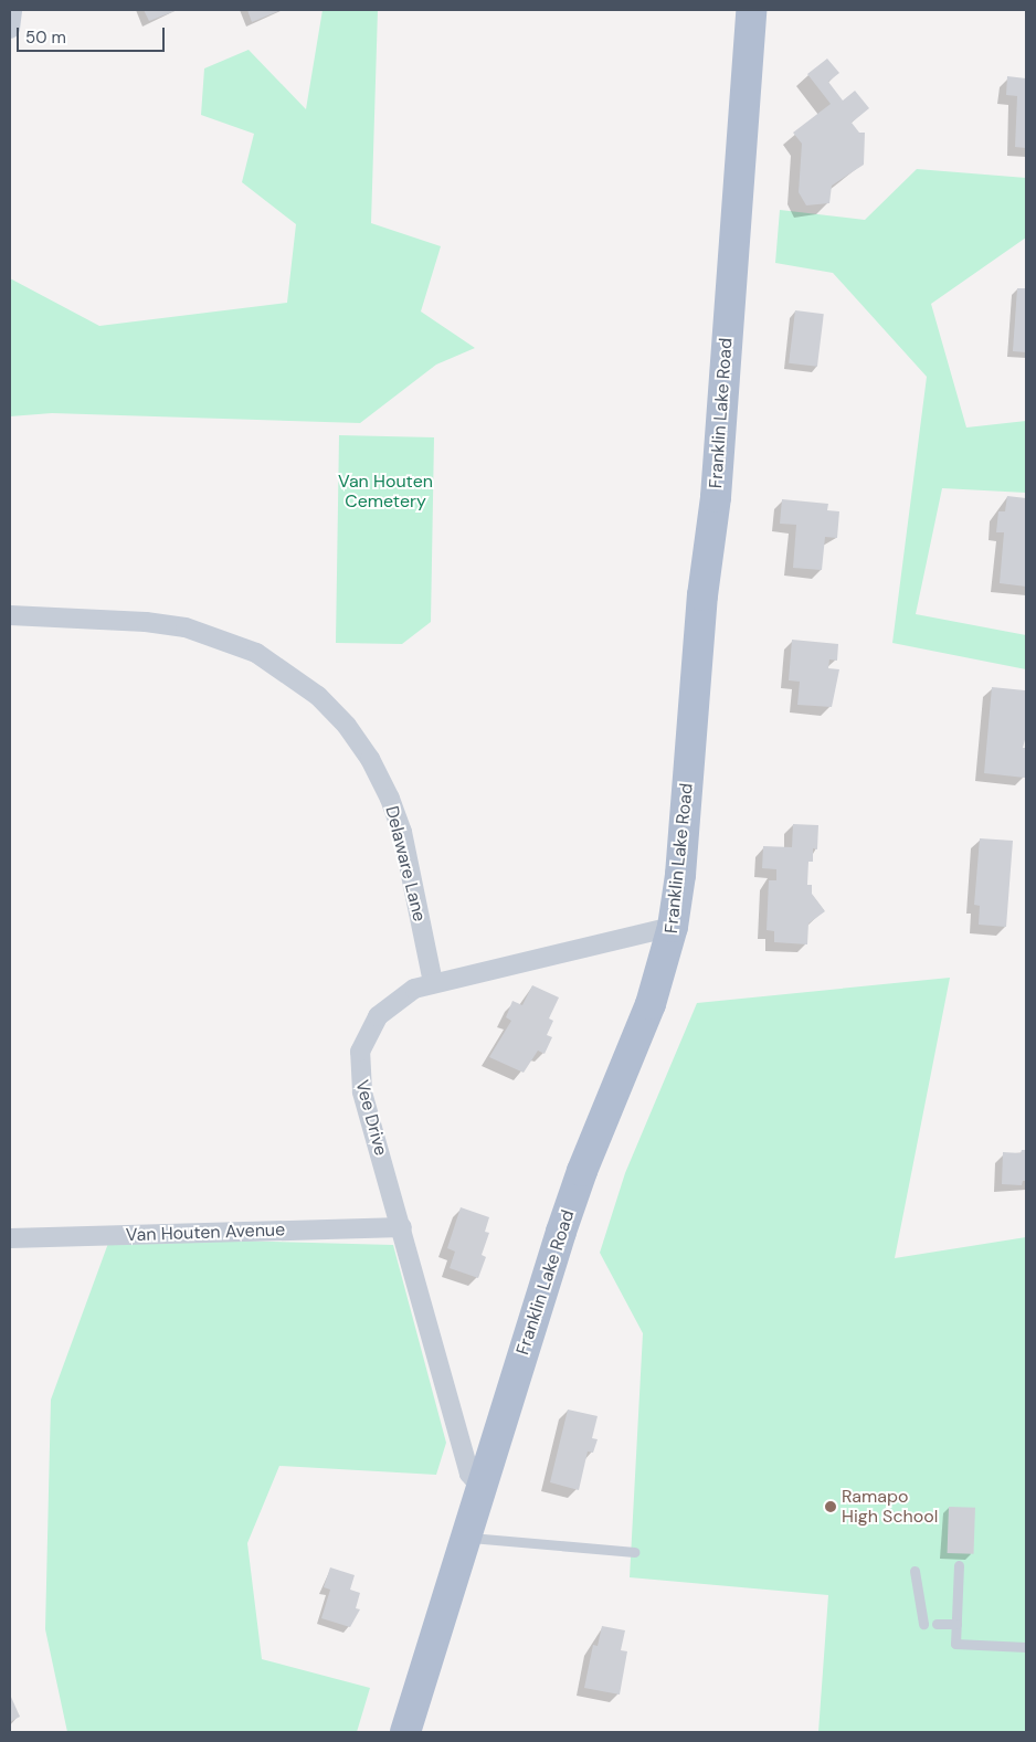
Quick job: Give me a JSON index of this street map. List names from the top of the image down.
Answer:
{
  "streets": {
    "main road": ["Franklin Lake Road"],
    "street": ["Delaware Lane", "Vee Drive", "Van Houten Avenue"]
  },
  "crossings": [
    ["Franklin Lake Road", "Vee Drive"],
    ["Delaware Lane", "Vee Drive"],
    ["Vee Drive", "Van Houten Avenue"]
  ],
  "parks": ["Van Houten Cemetery"],
  "places": ["Ramapo High School"],
  "scale_bar": "50 m"
}
